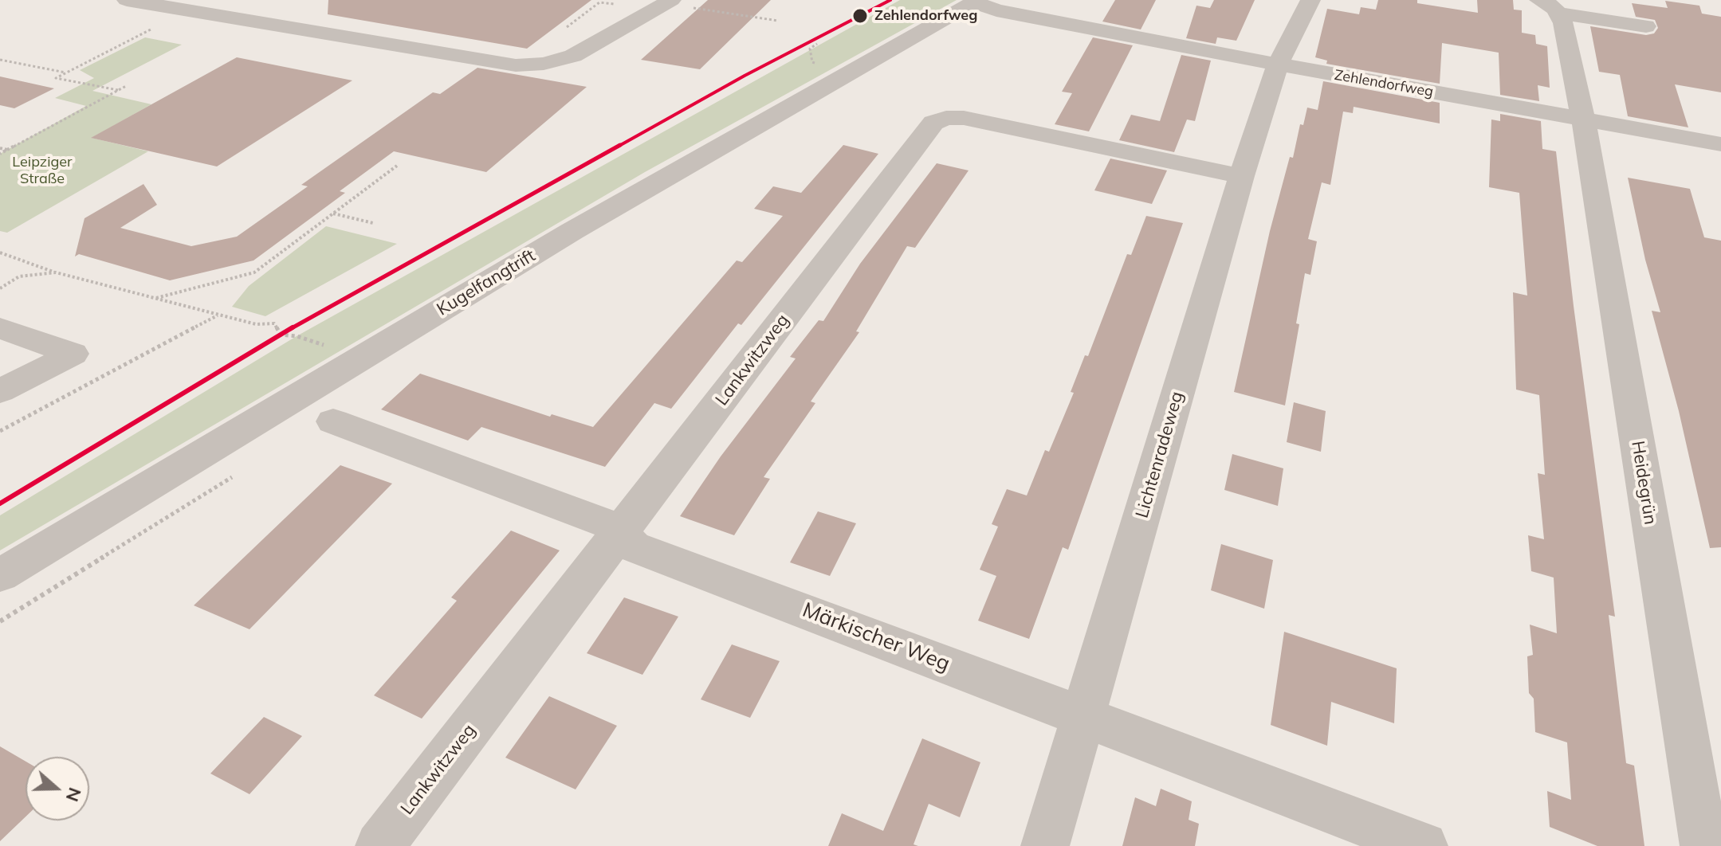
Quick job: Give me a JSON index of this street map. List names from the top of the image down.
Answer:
{
  "streets": {
    "street": [
      "Zehlendorfweg",
      "Kugelfangtrift",
      "Lankwitzweg",
      "Lichtenradeweg",
      "Heidegrün",
      "Märkischer Weg"
    ]
  },
  "crossings": [
    ["Zehlendorfweg", "Kugelfangtrift"],
    ["Zehlendorfweg", "Lichtenradeweg"],
    ["Zehlendorfweg", "Heidegrün"],
    ["Lankwitzweg", "Lichtenradeweg"],
    ["Lankwitzweg", "Märkischer Weg"],
    ["Lichtenradeweg", "Märkischer Weg"]
  ],
  "parks": ["Leipziger Straße"],
  "places": ["Zehlendorfweg"],
  "north": "right"
}
